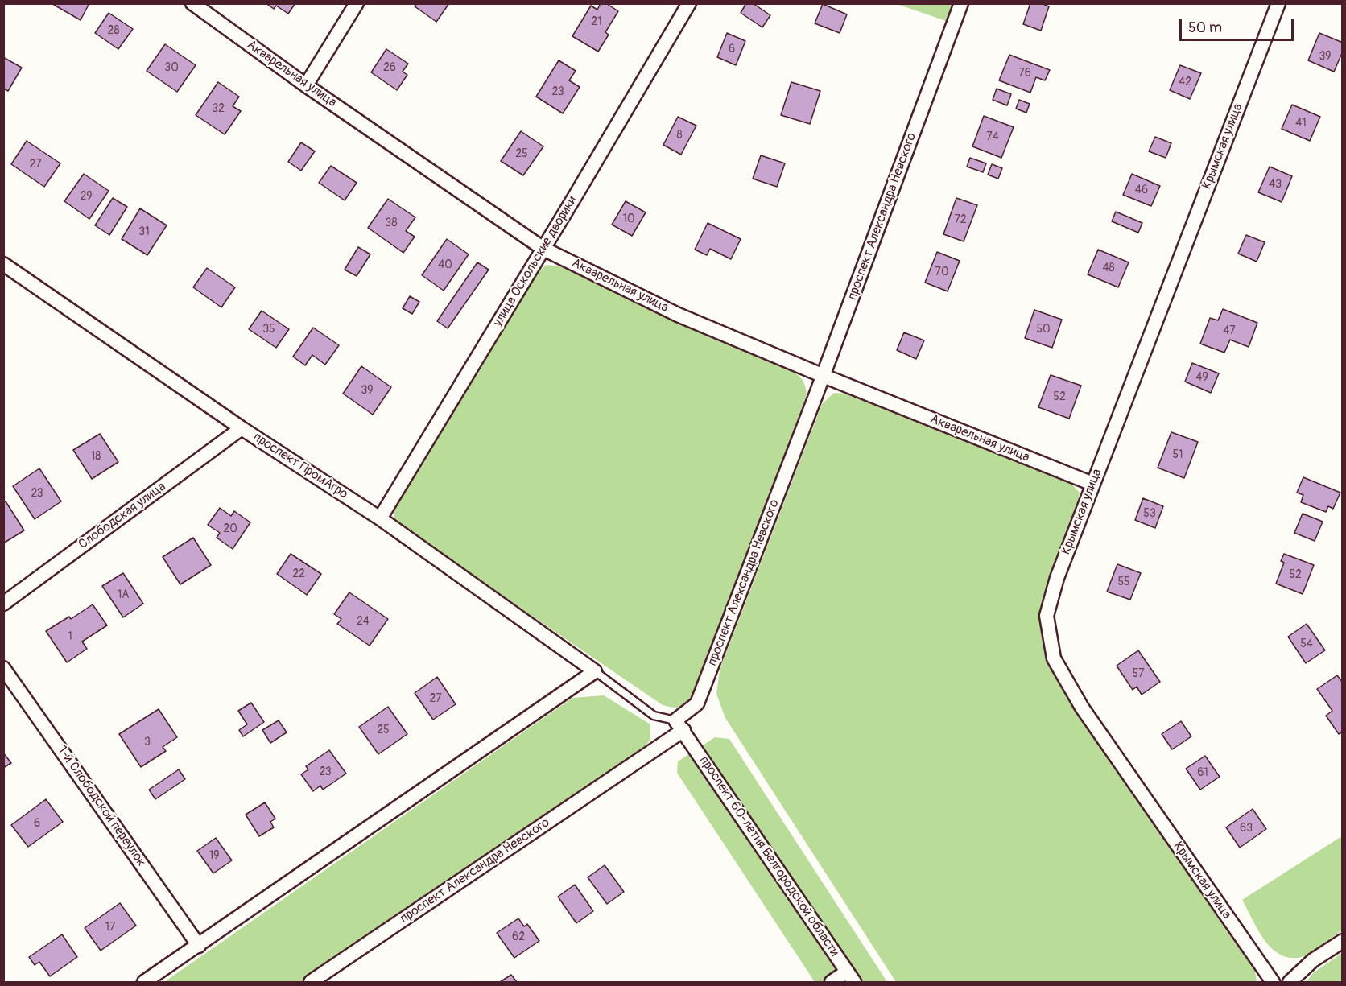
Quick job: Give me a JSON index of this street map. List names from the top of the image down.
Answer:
{
  "streets": {
    "street": [
      "Акварельная улица",
      "Крымская улица",
      "проспект Александра Невского",
      "улица Оскольские дворики",
      "проспект ПромАгро",
      "Слободская улица",
      "1-й Слободской переулок",
      "проспект 60-летия Белгородской области"
    ]
  },
  "crossings": [
    ["Акварельная улица", "Крымская улица"],
    ["Акварельная улица", "проспект Александра Невского"],
    ["Акварельная улица", "улица Оскольские дворики"],
    ["проспект Александра Невского", "проспект 60-летия Белгородской области"],
    ["улица Оскольские дворики", "проспект ПромАгро"],
    ["проспект ПромАгро", "Слободская улица"]
  ],
  "house_numbers": [
    "21",
    "28",
    "6",
    "39",
    "30",
    "26",
    "76",
    "42",
    "23",
    "32",
    "41",
    "8",
    "74",
    "25",
    "27",
    "43",
    "46",
    "29",
    "10",
    "72",
    "38",
    "31",
    "40",
    "48",
    "70",
    "35",
    "50",
    "47",
    "49",
    "39",
    "52",
    "51",
    "18",
    "23",
    "53",
    "20",
    "22",
    "52",
    "55",
    "1А",
    "24",
    "1",
    "54",
    "57",
    "27",
    "25",
    "3",
    "23",
    "61",
    "6",
    "63",
    "19",
    "17",
    "62"
  ],
  "scale_bar": "50 m"
}
